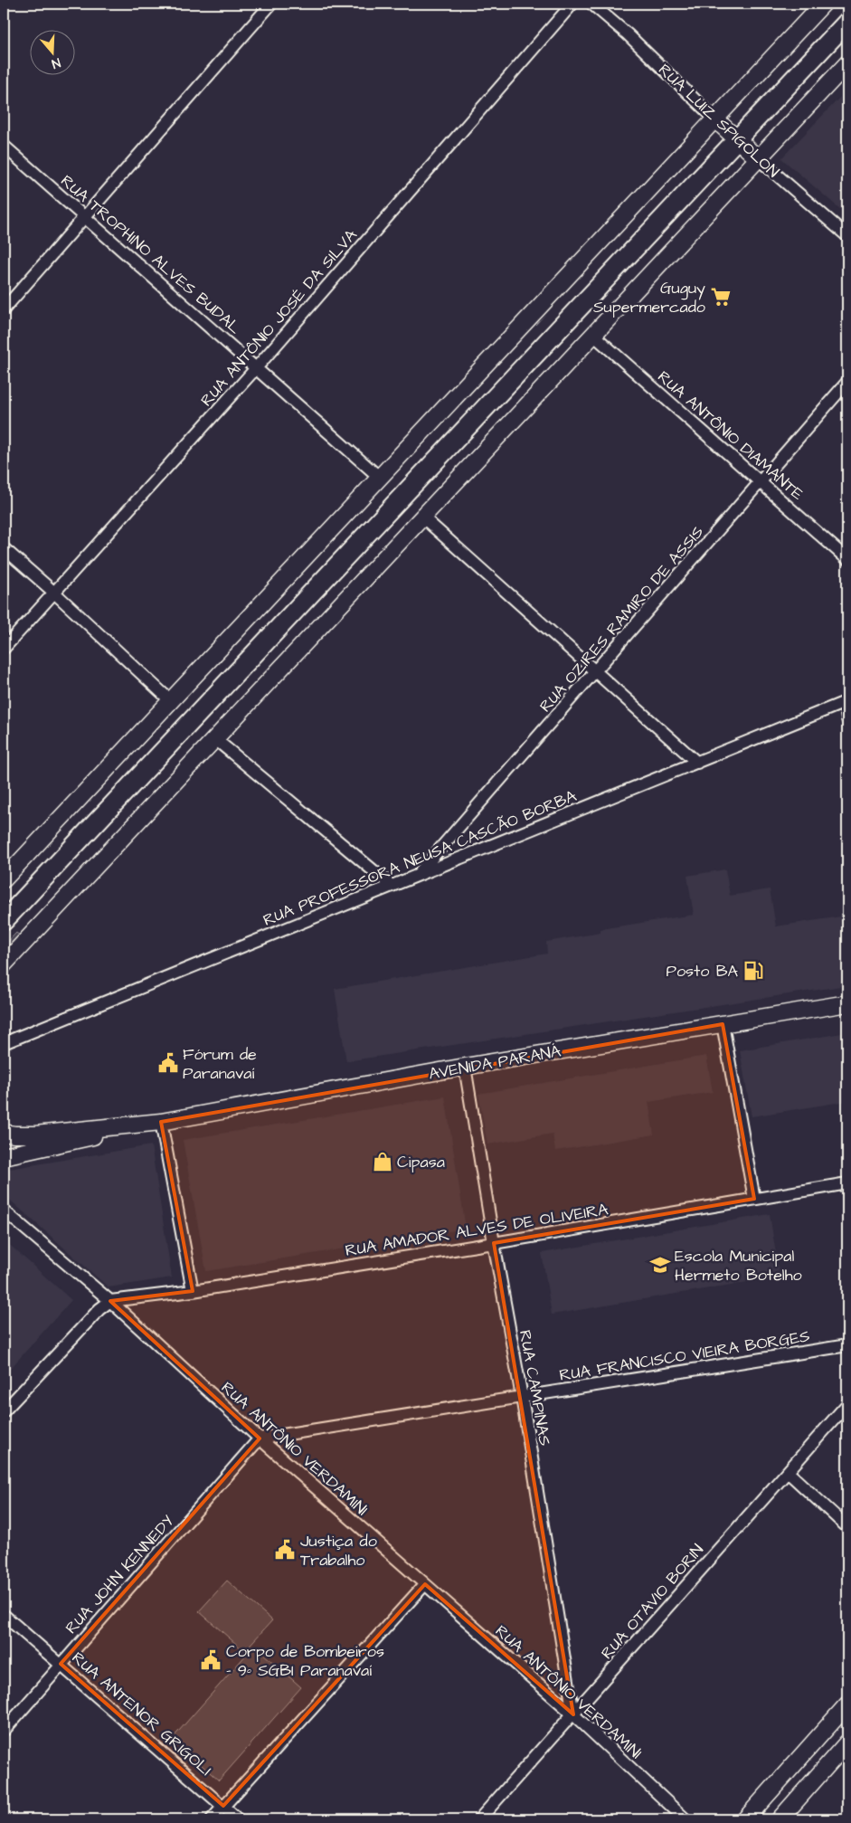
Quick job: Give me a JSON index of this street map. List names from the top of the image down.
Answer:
{
  "streets": {
    "street": [
      "RUA LUIZ SPIGOLON",
      "RUA TROPHINO ALVES BUDAL",
      "RUA ANTÔNIO JOSÉ DA SILVA",
      "RUA ANTÔNIO DIAMANTE",
      "RUA OZIRES RAMIRO DE ASSIS",
      "RUA PROFESSORA NEUSA CASCÃO BORBA",
      "AVENIDA PARANÁ",
      "RUA AMADOR ALVES DE OLIVEIRA",
      "RUA FRANCISCO VIEIRA BORGES",
      "RUA CAMPINAS",
      "RUA ANTÔNIO VERDAMINI",
      "RUA JOHN KENNEDY",
      "RUA OTAVIO BORIN",
      "RUA ANTENOR GRIGOLI"
    ]
  },
  "crossings": [
    ["RUA TROPHINO ALVES BUDAL", "RUA ANTÔNIO JOSÉ DA SILVA"],
    ["RUA ANTÔNIO DIAMANTE", "RUA OZIRES RAMIRO DE ASSIS"],
    ["RUA OZIRES RAMIRO DE ASSIS", "RUA PROFESSORA NEUSA CASCÃO BORBA"],
    ["AVENIDA PARANÁ", "RUA CAMPINAS"],
    ["RUA AMADOR ALVES DE OLIVEIRA", "RUA CAMPINAS"],
    ["RUA AMADOR ALVES DE OLIVEIRA", "RUA ANTÔNIO VERDAMINI"],
    ["RUA FRANCISCO VIEIRA BORGES", "RUA CAMPINAS"],
    ["RUA FRANCISCO VIEIRA BORGES", "RUA ANTÔNIO VERDAMINI"],
    ["RUA FRANCISCO VIEIRA BORGES", "RUA JOHN KENNEDY"],
    ["RUA CAMPINAS", "RUA ANTÔNIO VERDAMINI"],
    ["RUA CAMPINAS", "RUA OTAVIO BORIN"],
    ["RUA ANTÔNIO VERDAMINI", "RUA JOHN KENNEDY"],
    ["RUA ANTÔNIO VERDAMINI", "RUA OTAVIO BORIN"],
    ["RUA JOHN KENNEDY", "RUA ANTENOR GRIGOLI"]
  ],
  "places": {
    "supermarket": ["Guguy Supermercado"],
    "fuel station": ["Posto BA"],
    "public building": ["Fórum de Paranavaí", "Justiça do Trabalho", "Corpo de Bombeiros - 9º SGBI Paranavaí"],
    "shop": ["Cipasa"],
    "school or university": ["Escola Municipal Hermeto Botelho"]
  },
  "north": "bottom"
}
